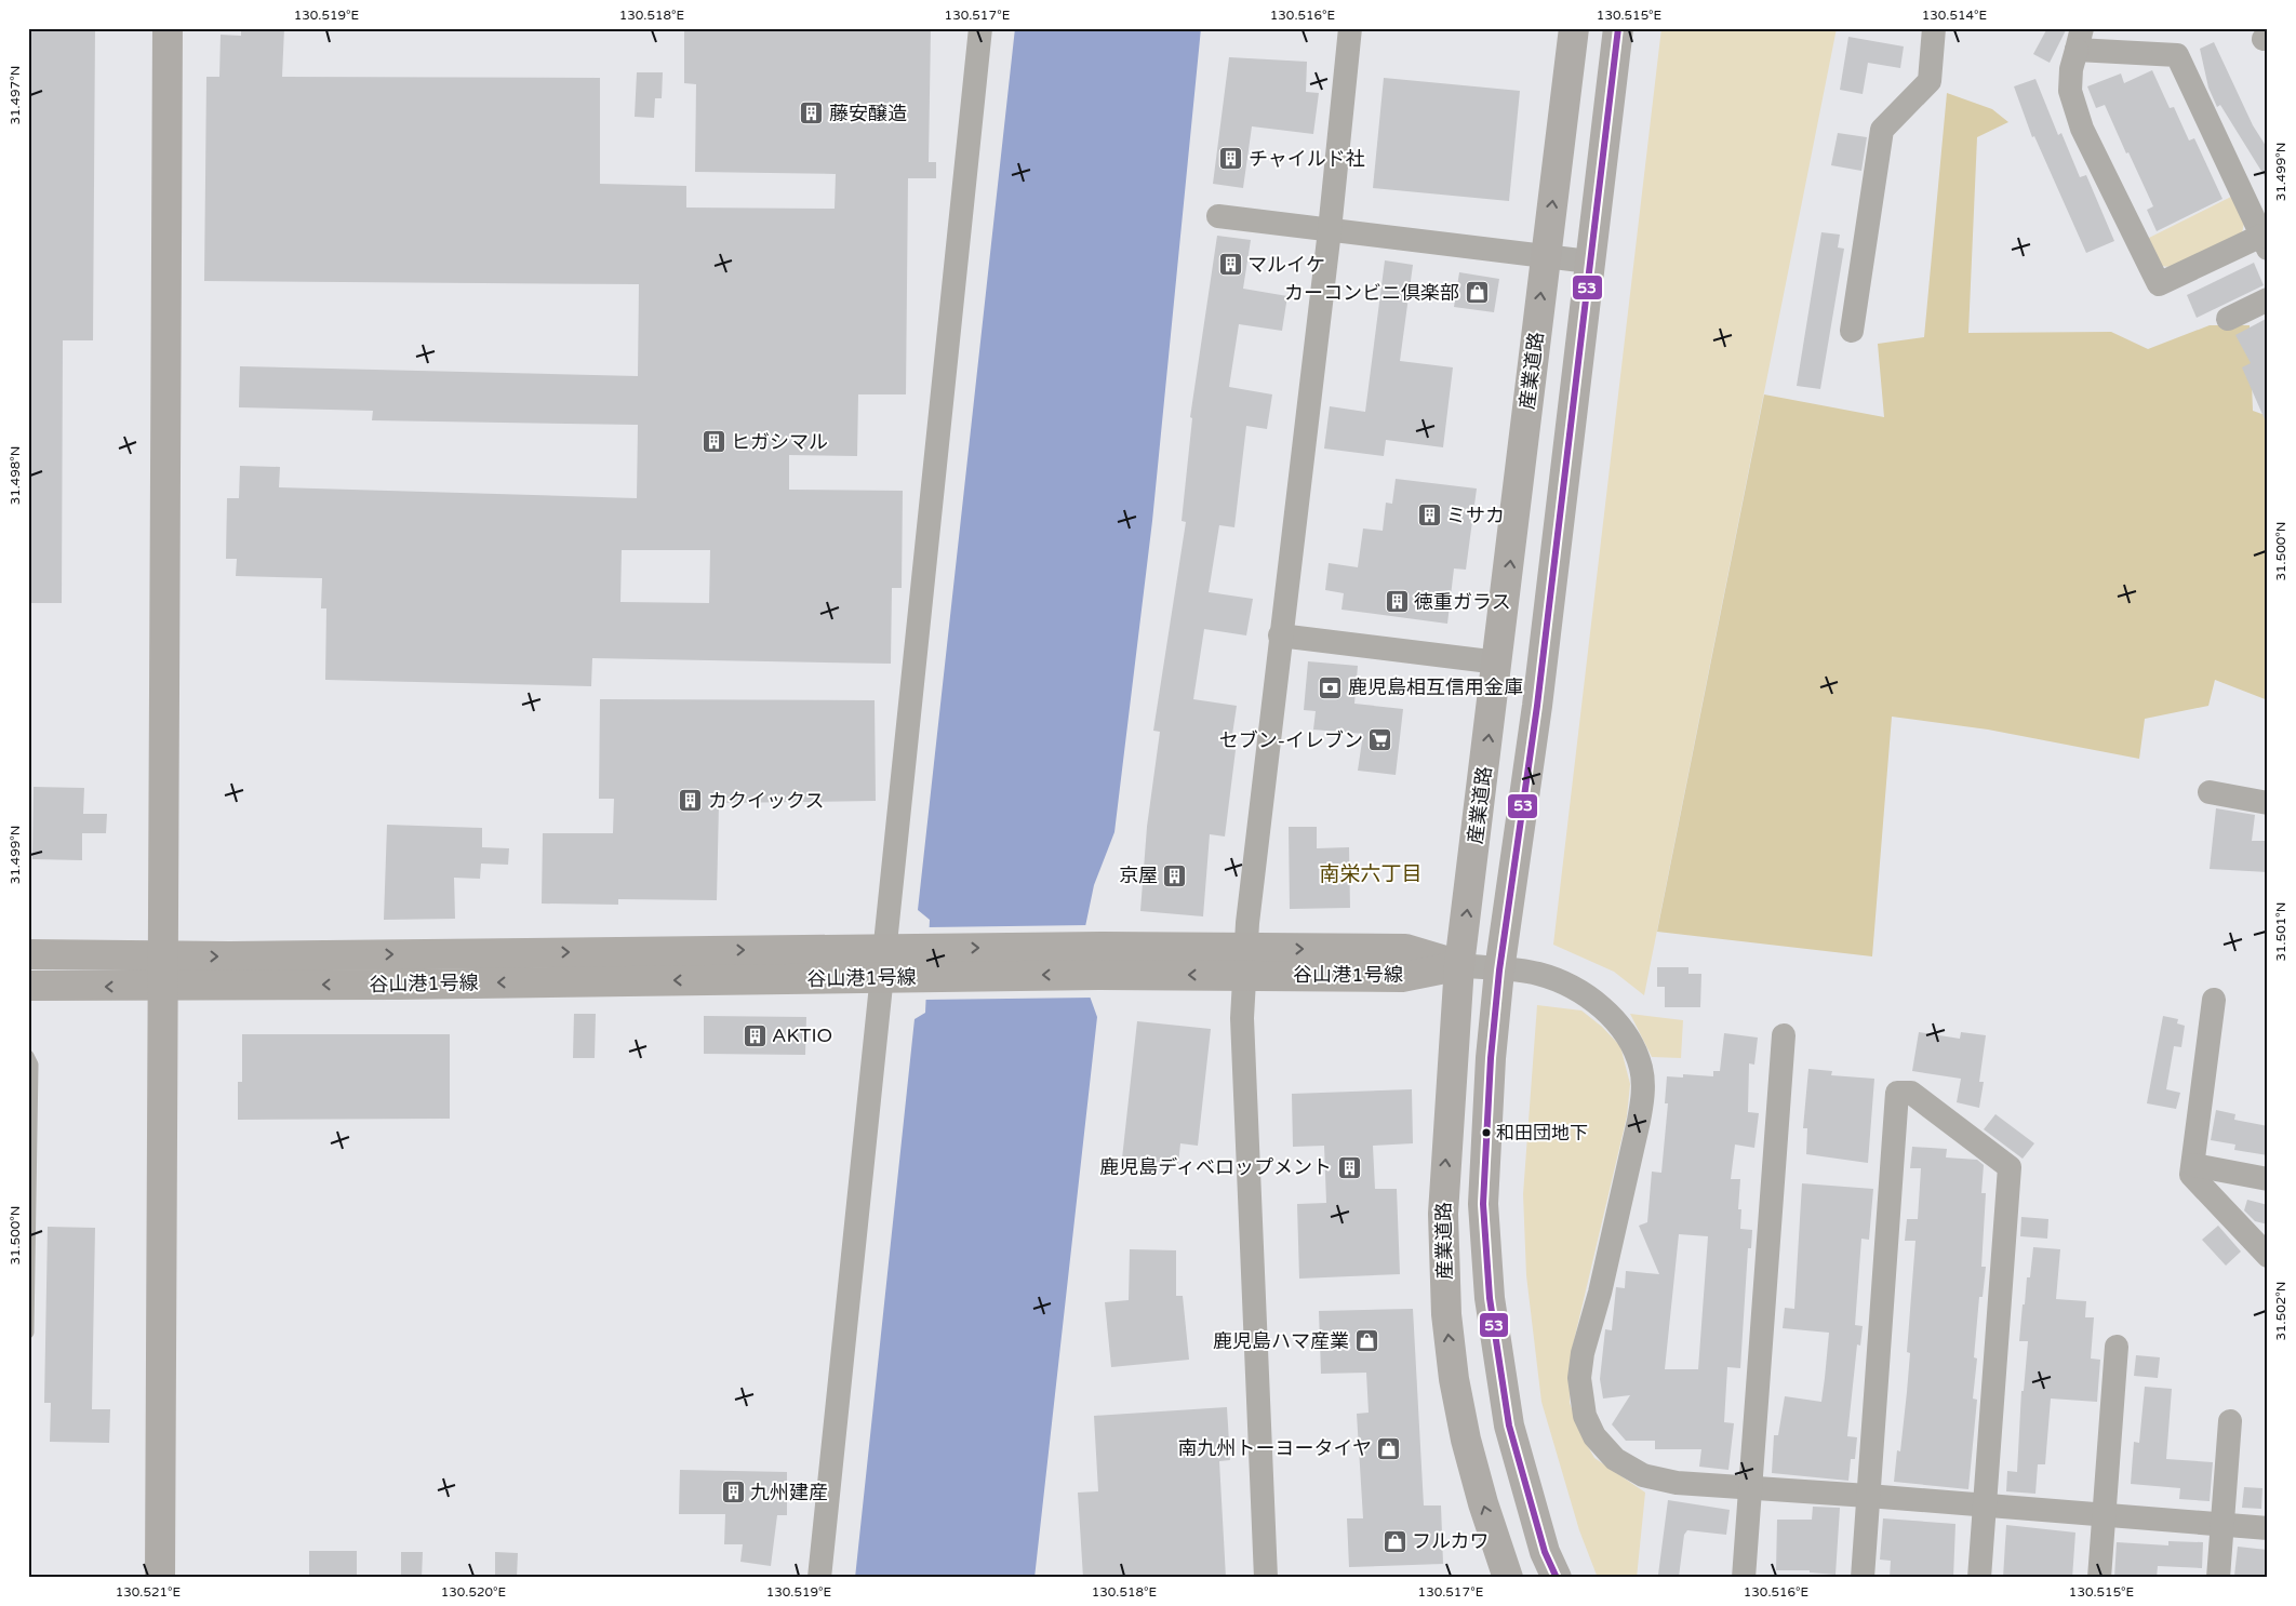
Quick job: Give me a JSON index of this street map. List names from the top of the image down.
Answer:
{
  "streets": {
    "street": ["産業道路", "谷山港1号線"]
  },
  "crossings": [
    ["産業道路", "谷山港1号線"]
  ],
  "districts": ["南栄六丁目"],
  "places": {
    "building": [
      "藤安醸造",
      "チャイルド社",
      "マルイケ",
      "ヒガシマル",
      "ミサカ",
      "徳重ガラス",
      "カクイックス",
      "京屋",
      "AKTIO",
      "鹿児島ディベロップメント",
      "九州建産"
    ],
    "shop": [
      "カーコンビニ倶楽部",
      "鹿児島ハマ産業",
      "南九州トーヨータイヤ",
      "フルカワ"
    ],
    "bank": ["鹿児島相互信用金庫"],
    "supermarket": ["セブン-イレブン"],
    "other": ["和田団地下"]
  },
  "lines": ["transit line 53"],
  "coordinates": [
    "130.519°E",
    "130.518°E",
    "130.517°E",
    "130.516°E",
    "130.515°E",
    "130.514°E",
    "31.497°N",
    "31.499°N",
    "31.498°N",
    "31.500°N",
    "31.501°N",
    "31.502°N",
    "130.521°E",
    "130.520°E"
  ]
}
